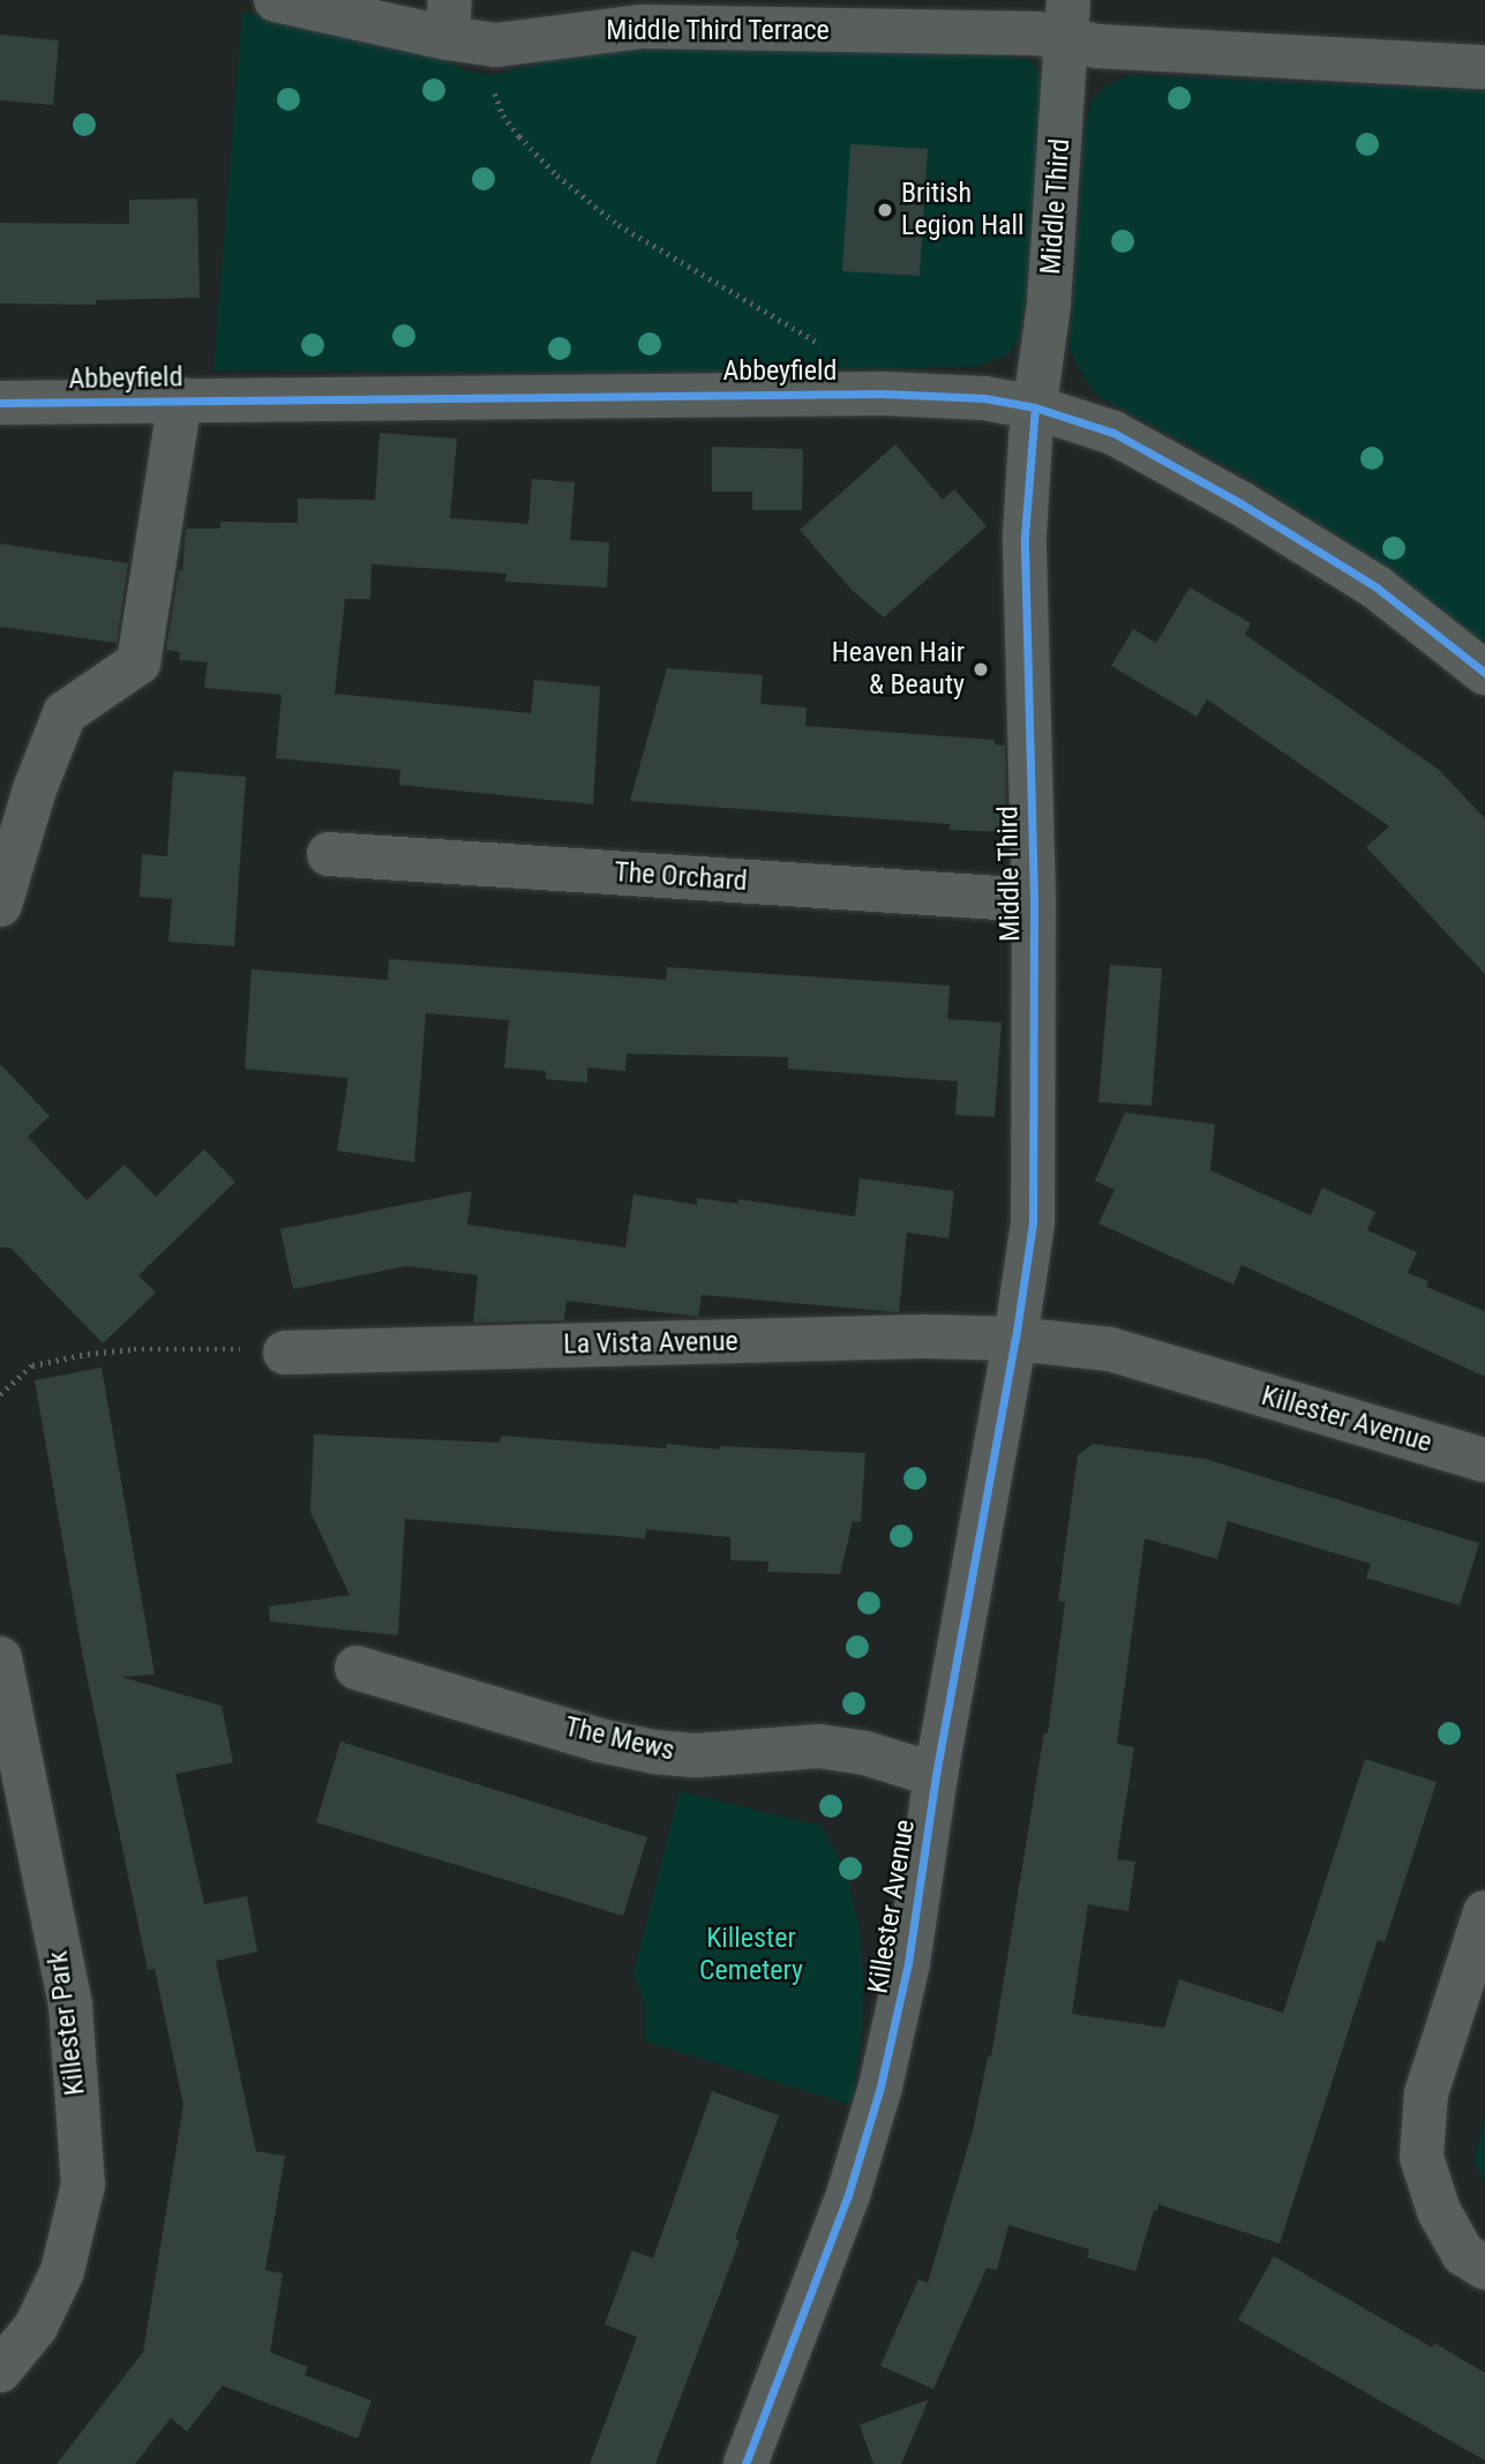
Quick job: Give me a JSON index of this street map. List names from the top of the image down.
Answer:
{
  "streets": {
    "street": [
      "Middle Third Terrace",
      "Middle Third",
      "Abbeyfield",
      "The Orchard",
      "La Vista Avenue",
      "Killester Avenue",
      "The Mews",
      "Killester Park"
    ]
  },
  "crossings": [
    ["Middle Third Terrace", "Middle Third"],
    ["Middle Third", "Abbeyfield"],
    ["Middle Third", "The Orchard"],
    ["Middle Third", "La Vista Avenue"],
    ["Middle Third", "Killester Avenue"],
    ["La Vista Avenue", "Killester Avenue"],
    ["Killester Avenue", "The Mews"]
  ],
  "parks": ["Killester Cemetery"],
  "places": ["British Legion Hall", "Heaven Hair & Beauty"]
}
